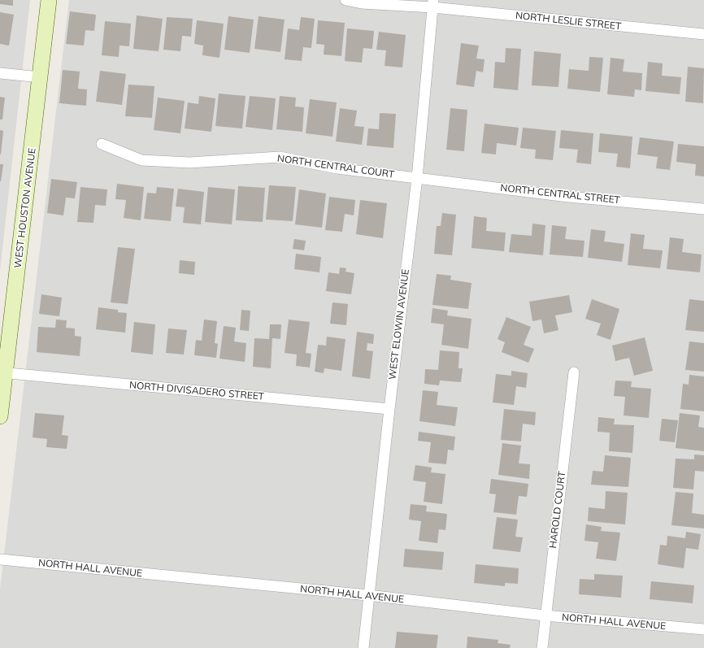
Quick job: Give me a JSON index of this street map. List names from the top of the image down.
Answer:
{
  "streets": {
    "main road": ["WEST HOUSTON AVENUE"],
    "street": [
      "NORTH LESLIE STREET",
      "NORTH CENTRAL COURT",
      "NORTH CENTRAL STREET",
      "WEST ELOWIN AVENUE",
      "NORTH DIVISADERO STREET",
      "HAROLD COURT",
      "NORTH HALL AVENUE"
    ]
  },
  "crossings": [
    ["NORTH LESLIE STREET", "WEST ELOWIN AVENUE"],
    ["NORTH CENTRAL COURT", "NORTH CENTRAL STREET"],
    ["NORTH CENTRAL COURT", "WEST ELOWIN AVENUE"],
    ["NORTH CENTRAL STREET", "WEST ELOWIN AVENUE"],
    ["WEST HOUSTON AVENUE", "NORTH DIVISADERO STREET"],
    ["WEST ELOWIN AVENUE", "NORTH DIVISADERO STREET"],
    ["WEST ELOWIN AVENUE", "NORTH HALL AVENUE"],
    ["HAROLD COURT", "NORTH HALL AVENUE"]
  ]
}
